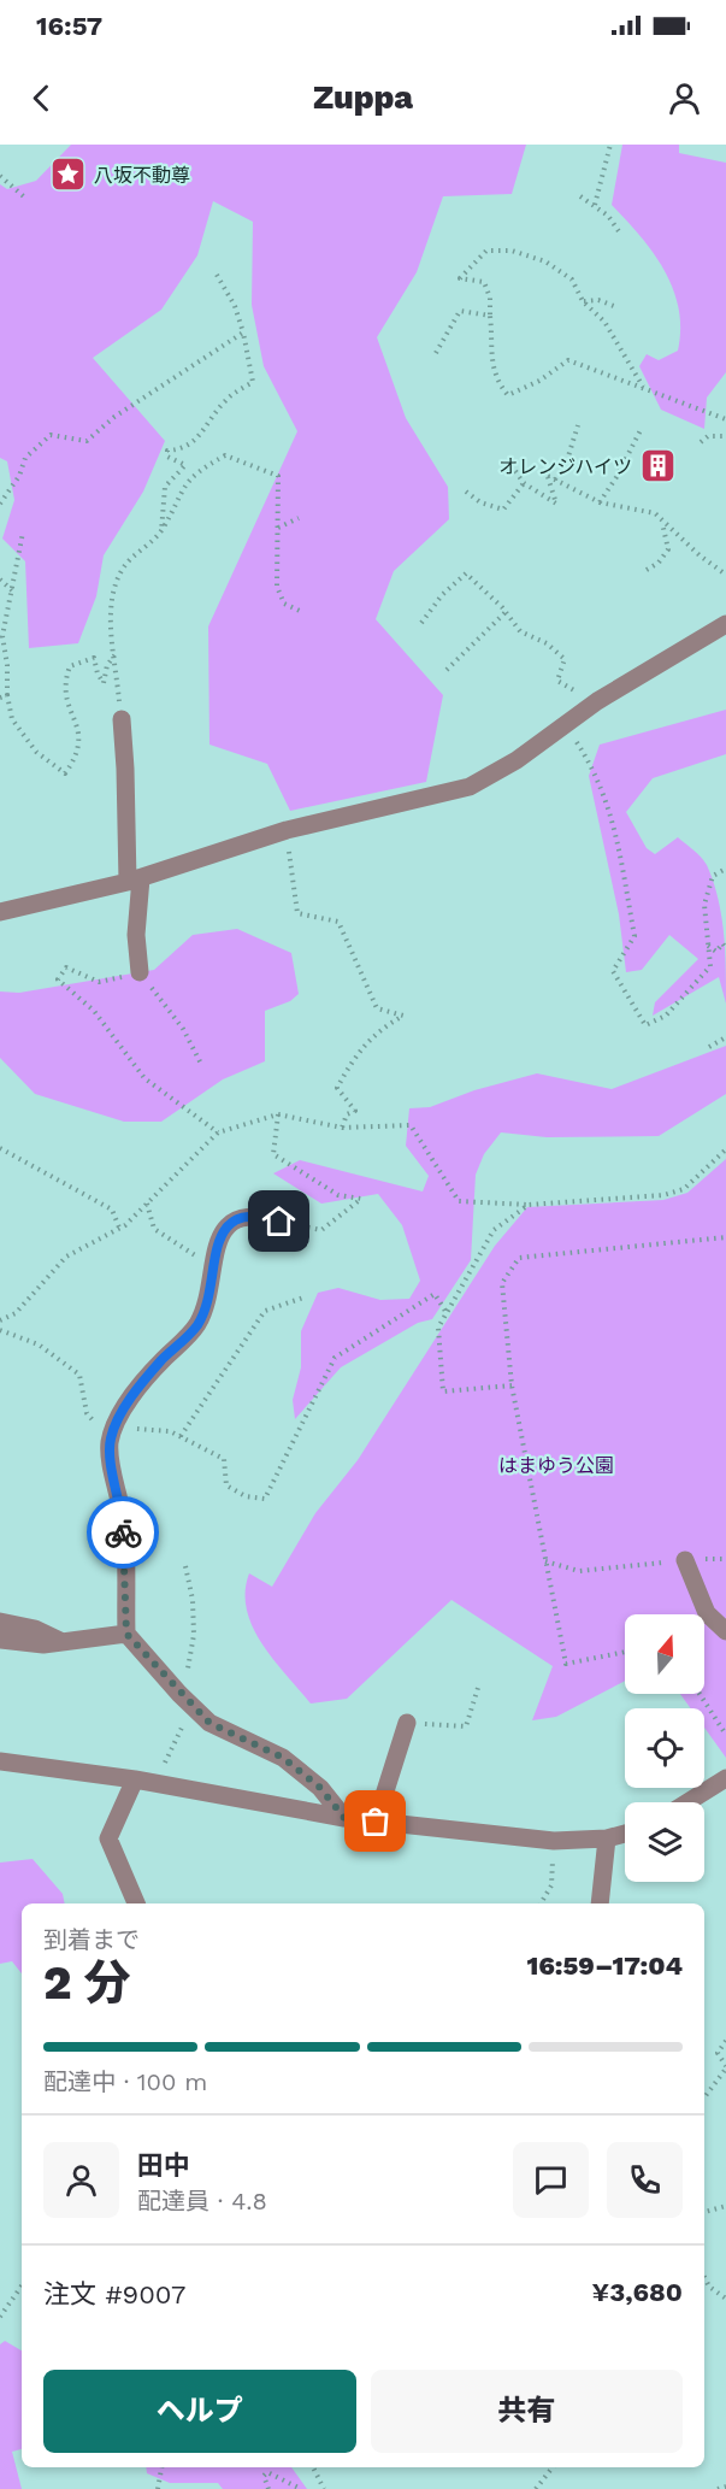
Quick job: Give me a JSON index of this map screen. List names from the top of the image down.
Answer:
{
  "parks": ["はまゆう公園"],
  "places": {
    "place": ["八坂不動尊"],
    "building": ["オレンジハイツ"]
  },
  "north": "top",
  "page": {
    "status": "16:57",
    "header": "Zuppa",
    "heading": ["2 分", "到着まで", "16:59–17:04"],
    "panel": [
      "田中",
      "配達員 · 4.8",
      "注文 #9007",
      "¥3,680"
    ],
    "bar": "配達中 · 100 m",
    "buttons": ["ヘルプ", "共有"]
  }
}
